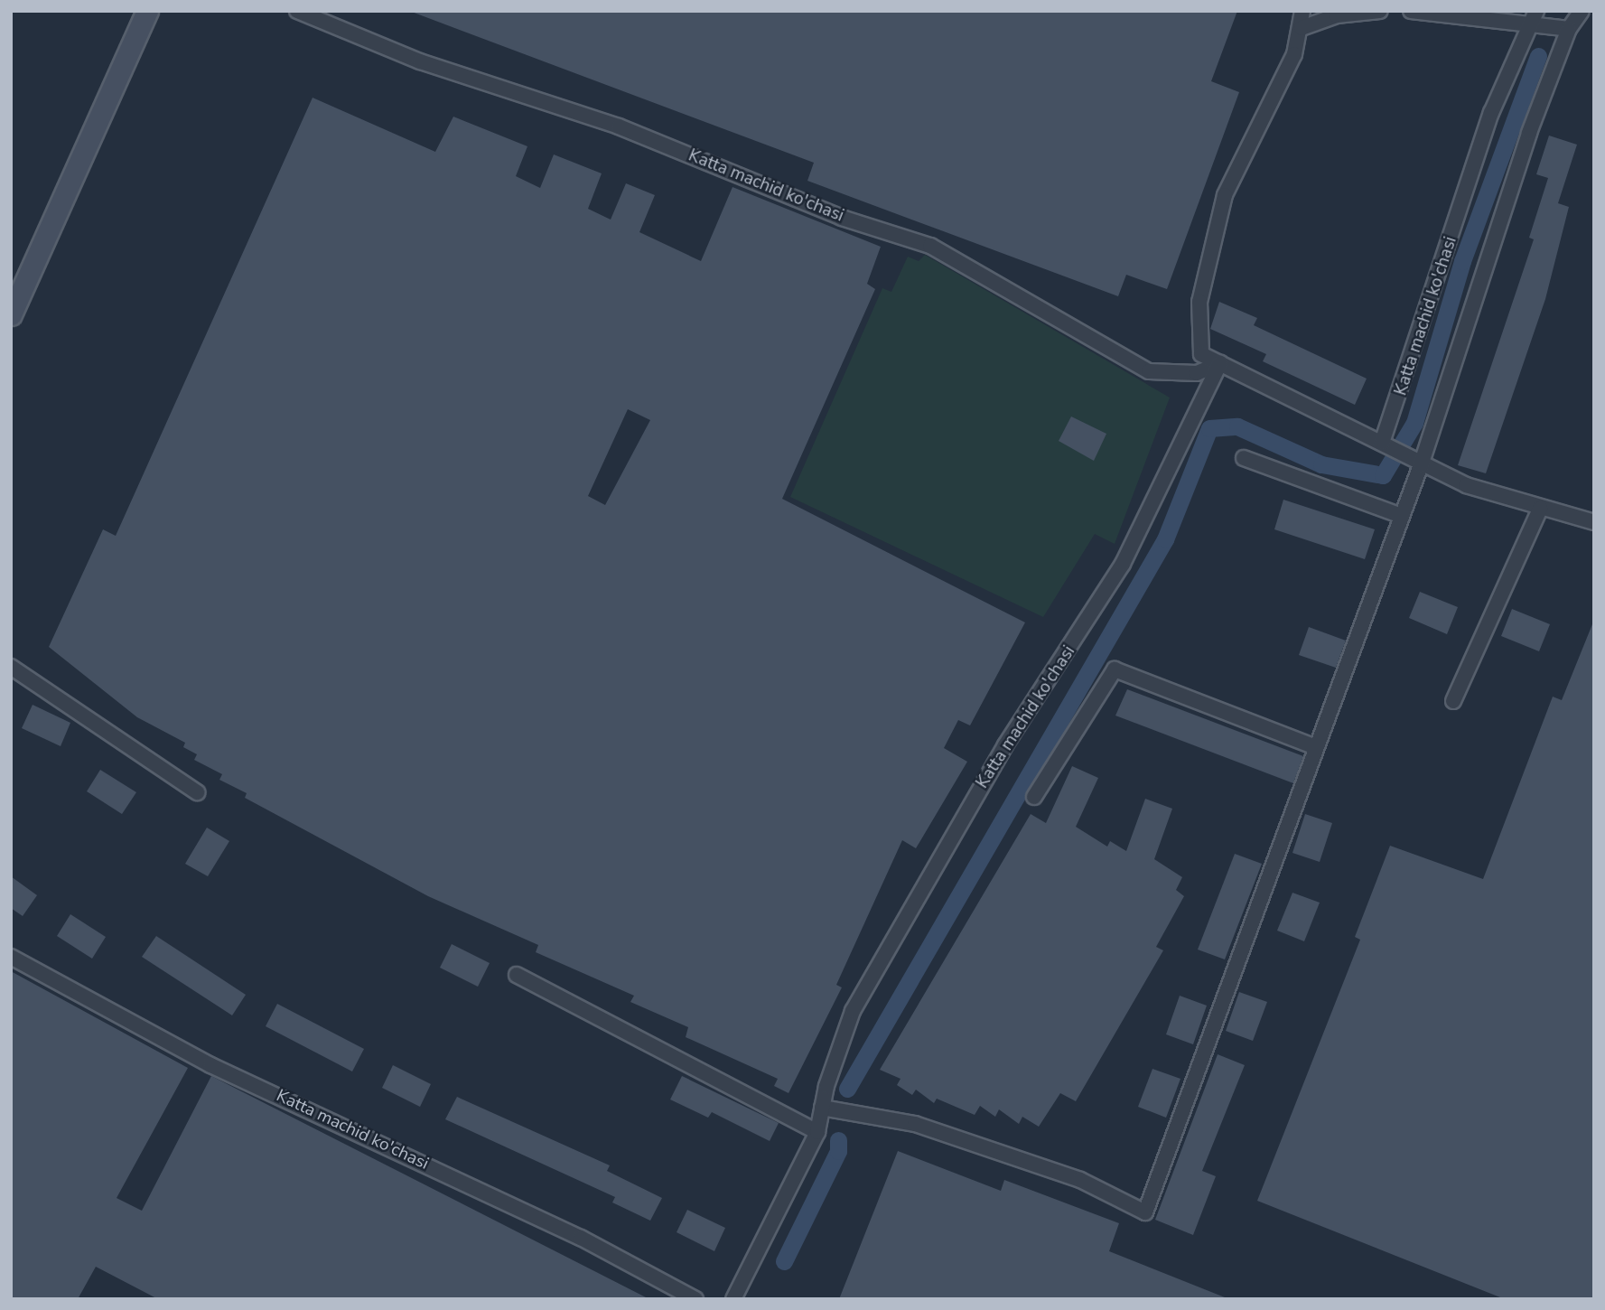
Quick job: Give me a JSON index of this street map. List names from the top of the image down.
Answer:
{
  "streets": {
    "street": ["Katta machid ko'chasi"]
  }
}
